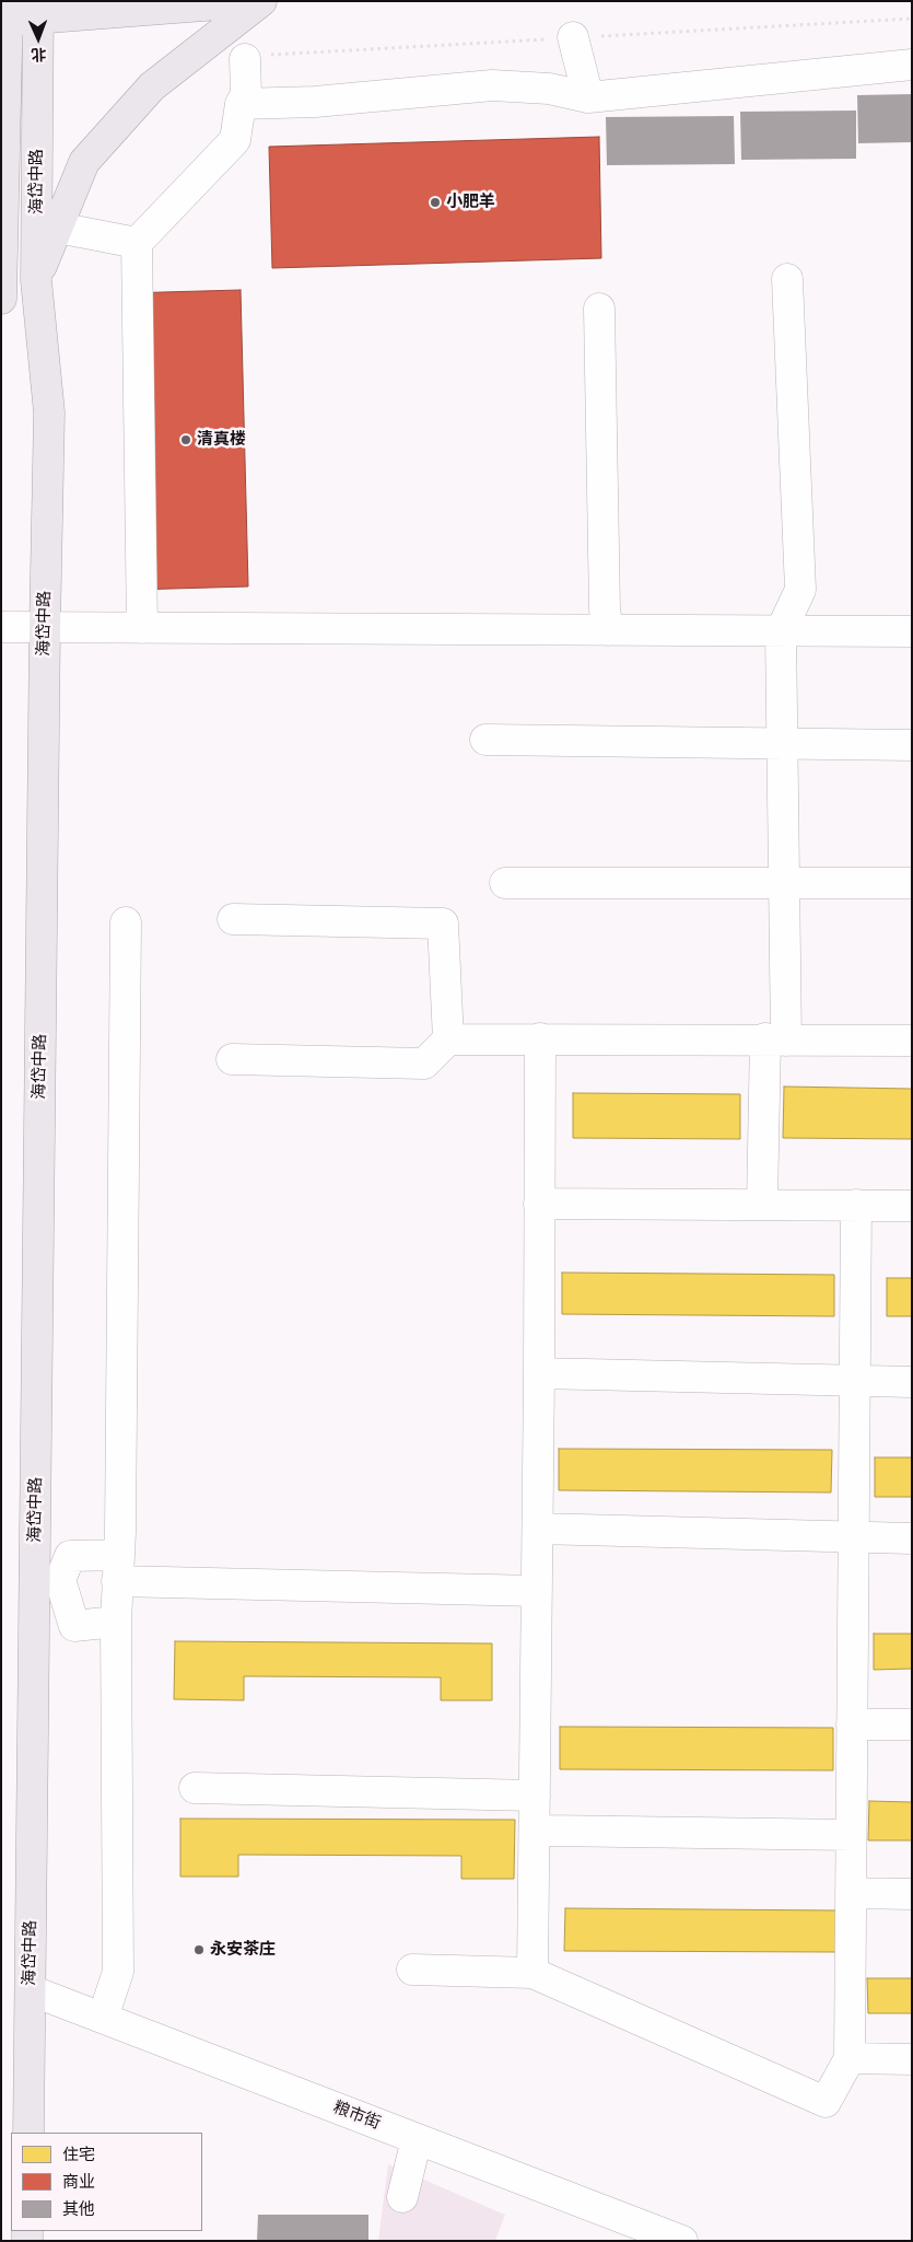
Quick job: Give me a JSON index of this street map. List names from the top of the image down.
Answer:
{
  "streets": {
    "main road": ["海岱中路"],
    "street": ["粮市街"]
  },
  "crossings": [
    ["海岱中路", "粮市街"]
  ],
  "places": ["小肥羊", "清真楼", "永安茶庄"],
  "legend": ["住宅", "商业", "其他"],
  "north": "bottom"
}
